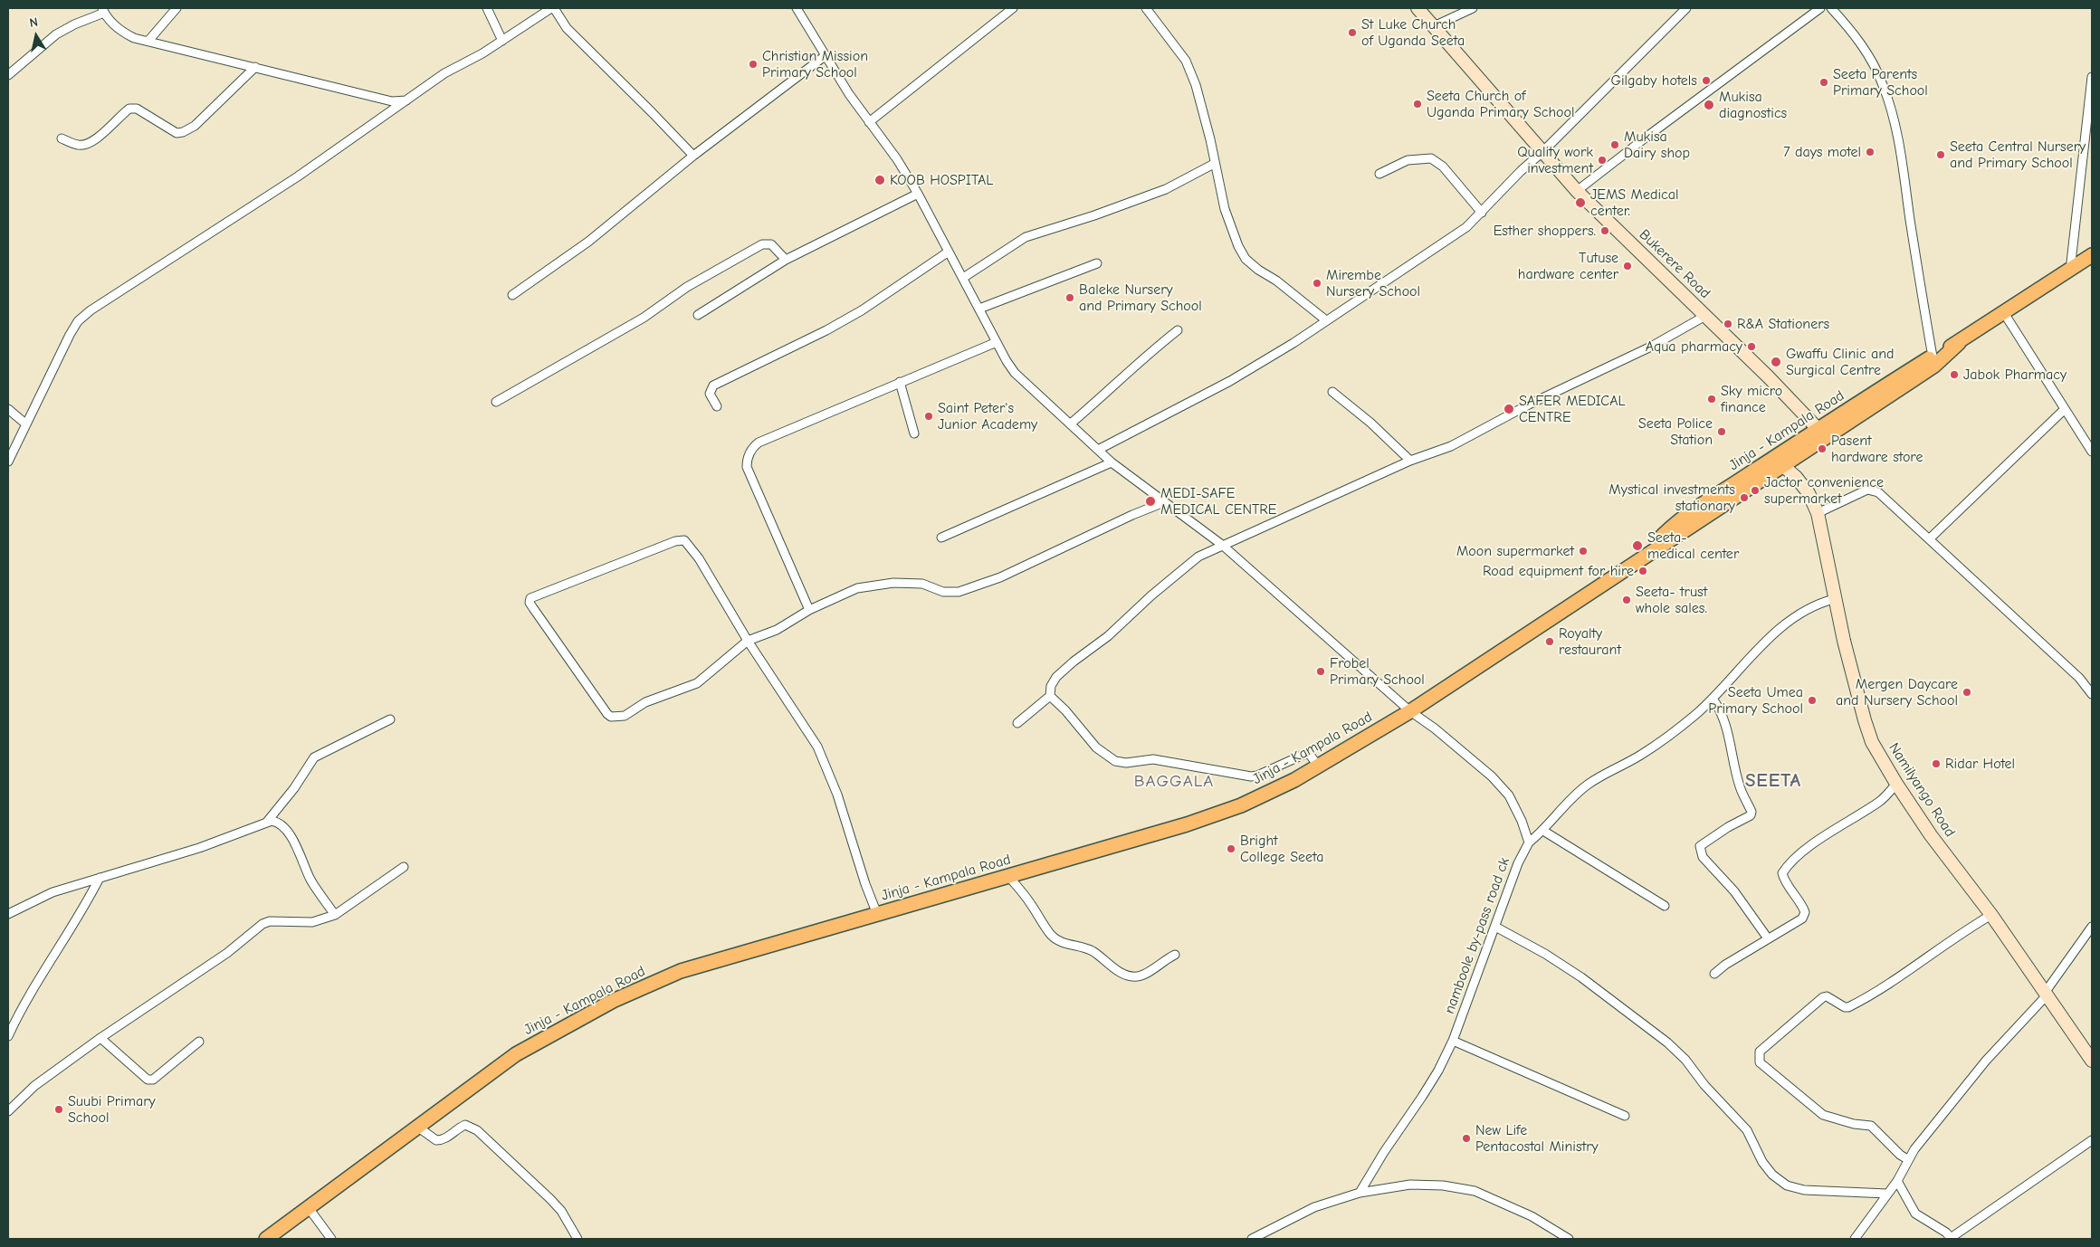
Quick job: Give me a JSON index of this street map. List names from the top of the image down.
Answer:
{
  "streets": {
    "highway": ["Jinja - Kampala Road"],
    "main road": ["Bukerere Road", "Namilyango Road"],
    "street": ["namboole by-pass road ck"]
  },
  "crossings": [
    ["Bukerere Road", "Jinja - Kampala Road"],
    ["Jinja - Kampala Road", "Namilyango Road"]
  ],
  "districts": ["SEETA", "BAGGALA"],
  "places": [
    "St Luke Church of Uganda Seeta",
    "Christian Mission Primary School",
    "Gilgaby hotels",
    "Seeta Parents Primary School",
    "Seeta Church of Uganda Primary School",
    "Mukisa diagnostics",
    "Mukisa Dairy shop",
    "7 days motel",
    "Seeta Central Nursery and Primary School",
    "Quality work investment",
    "KOOB HOSPITAL",
    "JEMS Medical center.",
    "Esther shoppers.",
    "Tutuse hardware center",
    "Mirembe Nursery School",
    "Baleke Nursery and Primary School",
    "R&A Stationers",
    "Aqua pharmacy",
    "Gwaffu Clinic and Surgical Centre",
    "Jabok Pharmacy",
    "Sky micro finance",
    "SAFER MEDICAL CENTRE",
    "Saint Peter's Junior Academy",
    "Seeta Police Station",
    "Pasent hardware store",
    "Jactor convenience supermarket",
    "Mystical investments stationary",
    "MEDI-SAFE MEDICAL CENTRE",
    "Seeta- medical center",
    "Moon supermarket",
    "Road equipment for hire",
    "Seeta- trust whole sales.",
    "Royalty restaurant",
    "Frobel Primary School",
    "Mergen Daycare and Nursery School",
    "Seeta Umea Primary School",
    "Ridar Hotel",
    "Bright College Seeta",
    "Suubi Primary School",
    "New Life Pentacostal Ministry"
  ],
  "north": "top"
}
